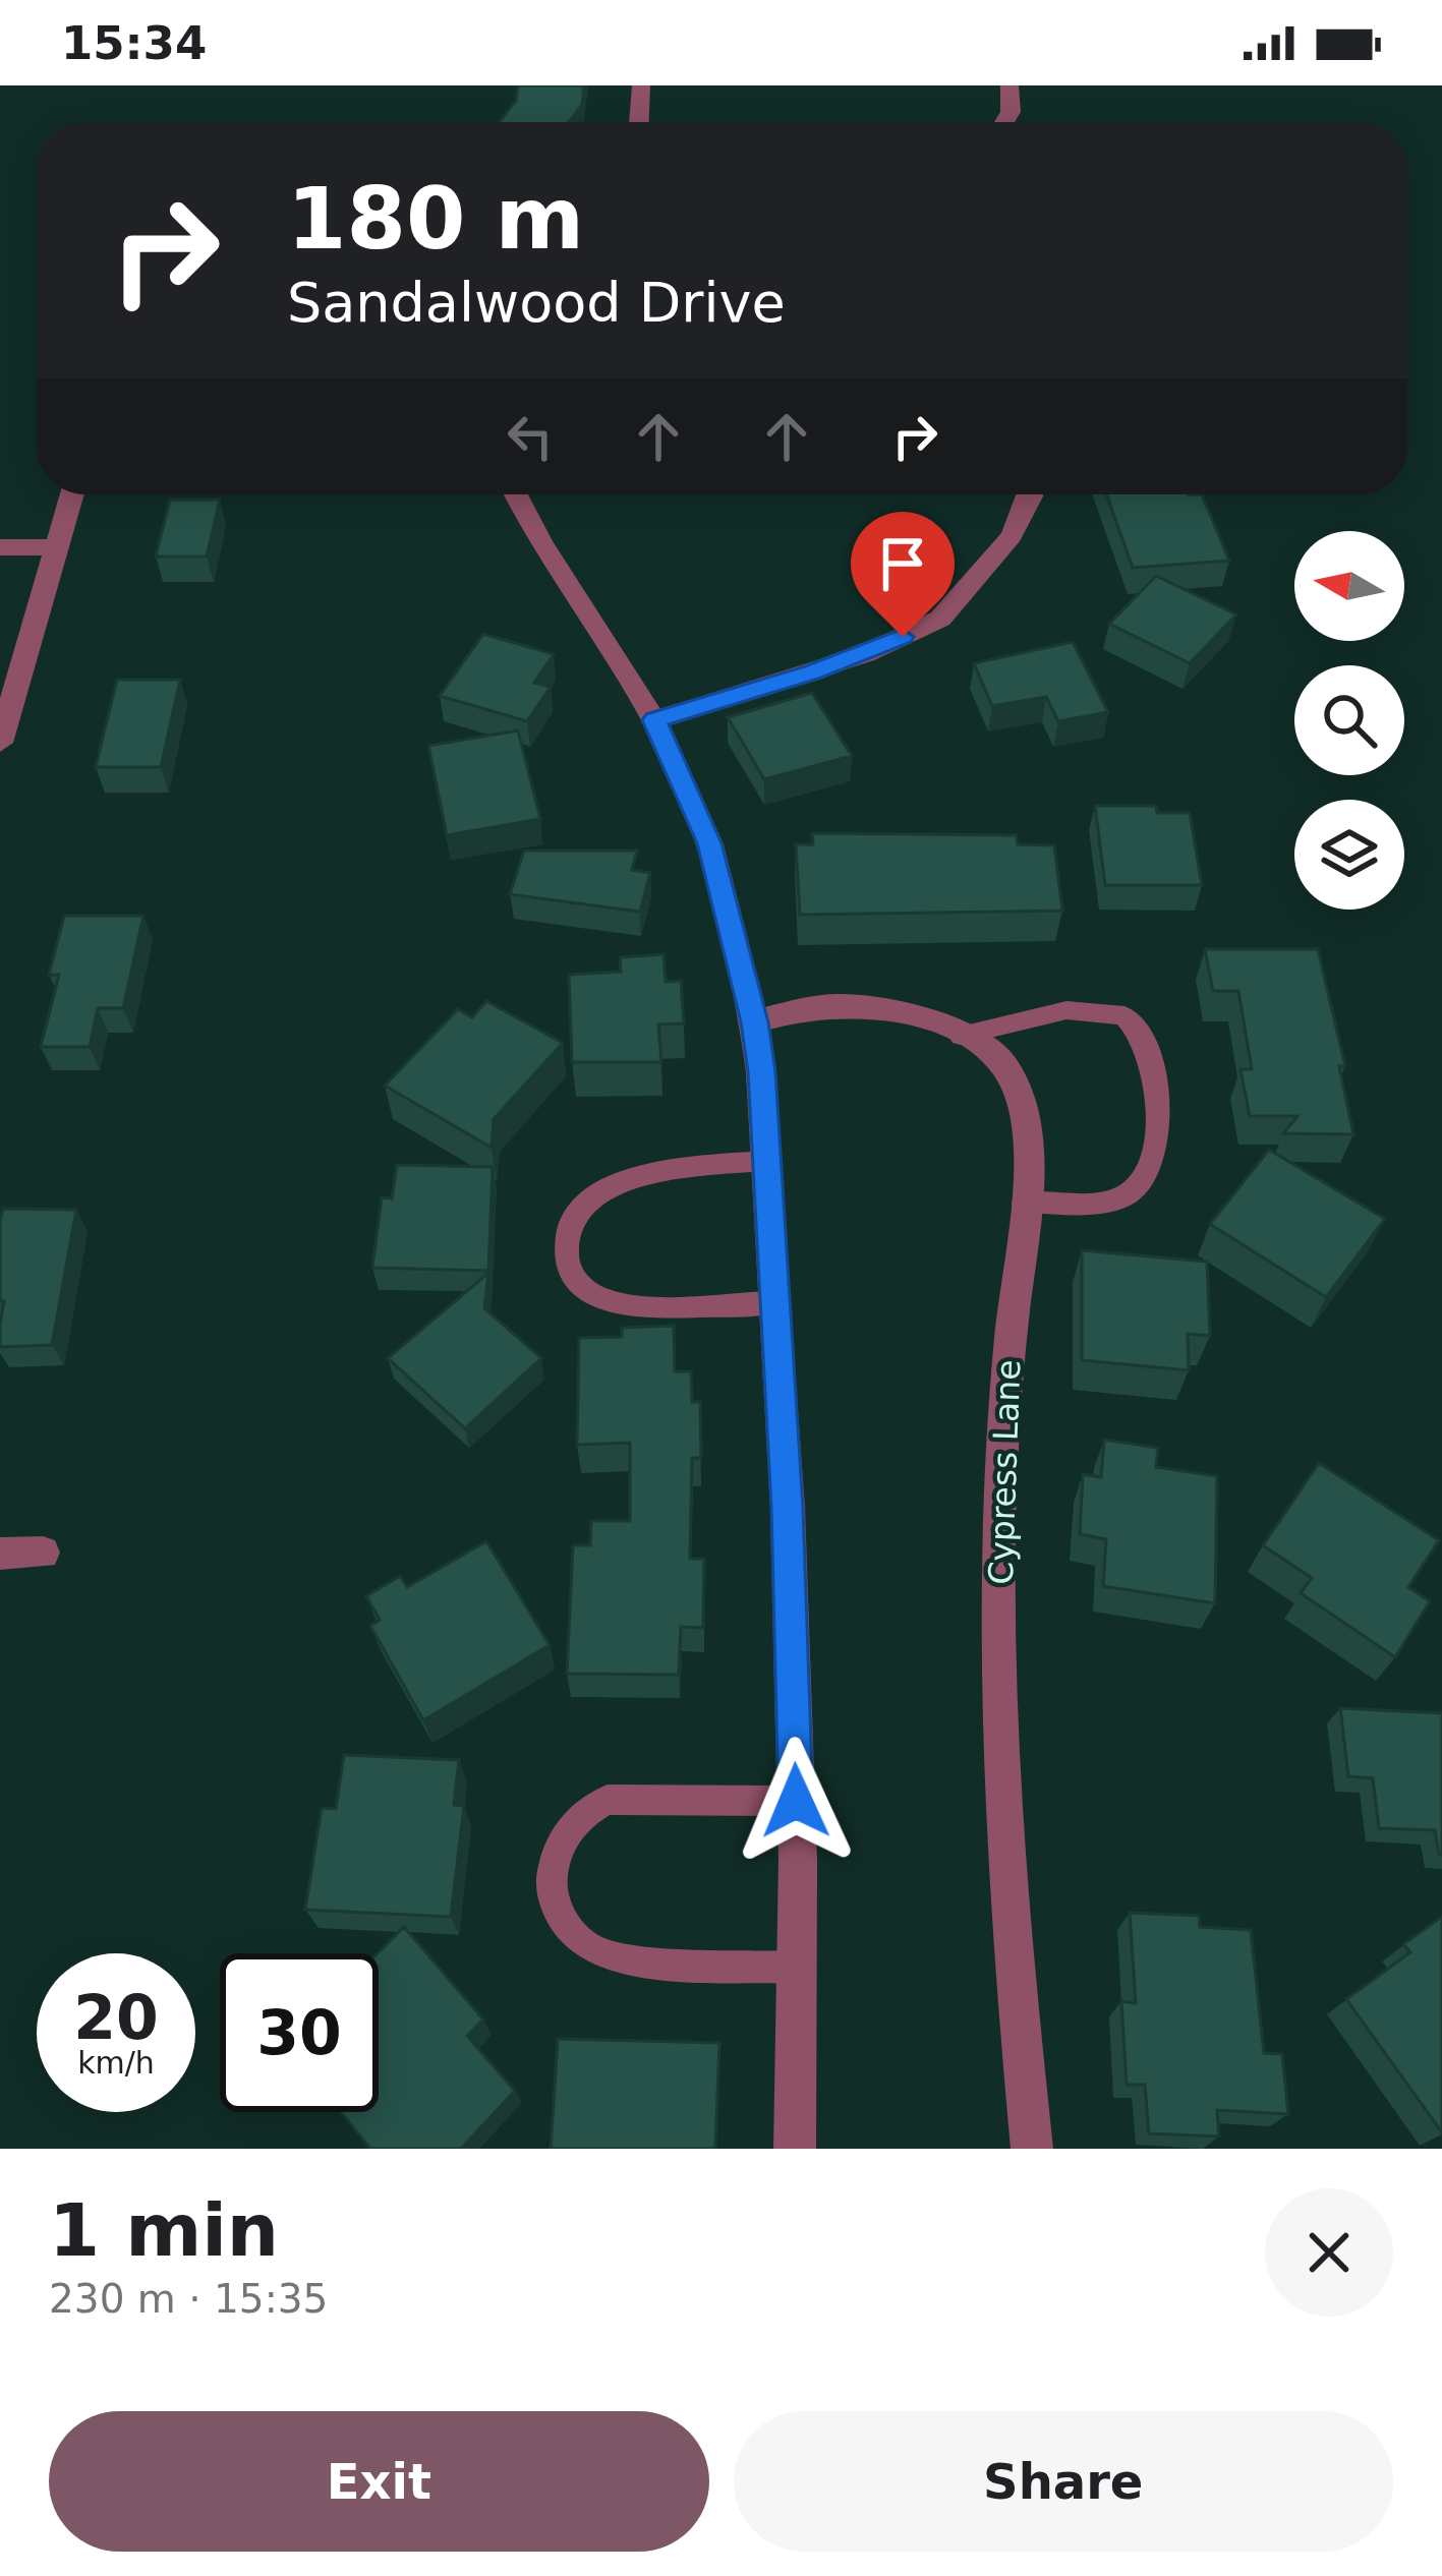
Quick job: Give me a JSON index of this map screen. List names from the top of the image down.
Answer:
{
  "streets": {
    "street": ["Cypress Lane"]
  },
  "north": "left",
  "page": {
    "status": "15:34",
    "turn": ["180 m", "Sandalwood Drive"],
    "speed": "20 km/h",
    "limit": "30",
    "heading": ["1 min", "230 m · 15:35"],
    "buttons": ["Exit", "Share"]
  }
}
